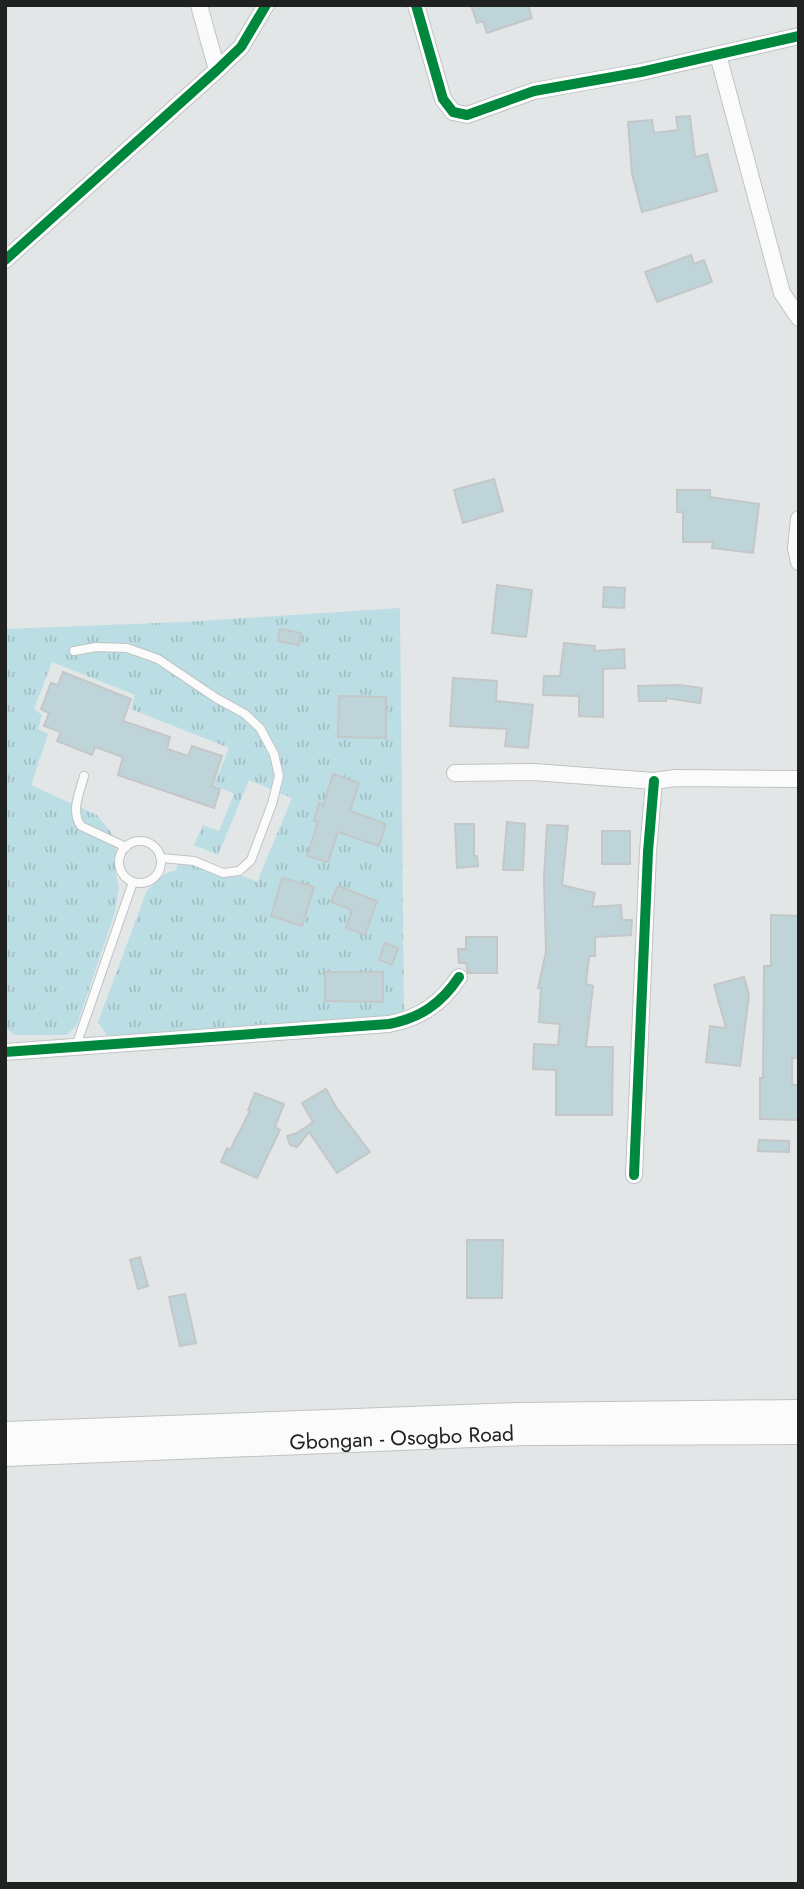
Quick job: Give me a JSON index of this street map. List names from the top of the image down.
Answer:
{
  "streets": {
    "main road": ["Gbongan - Osogbo Road"]
  }
}
